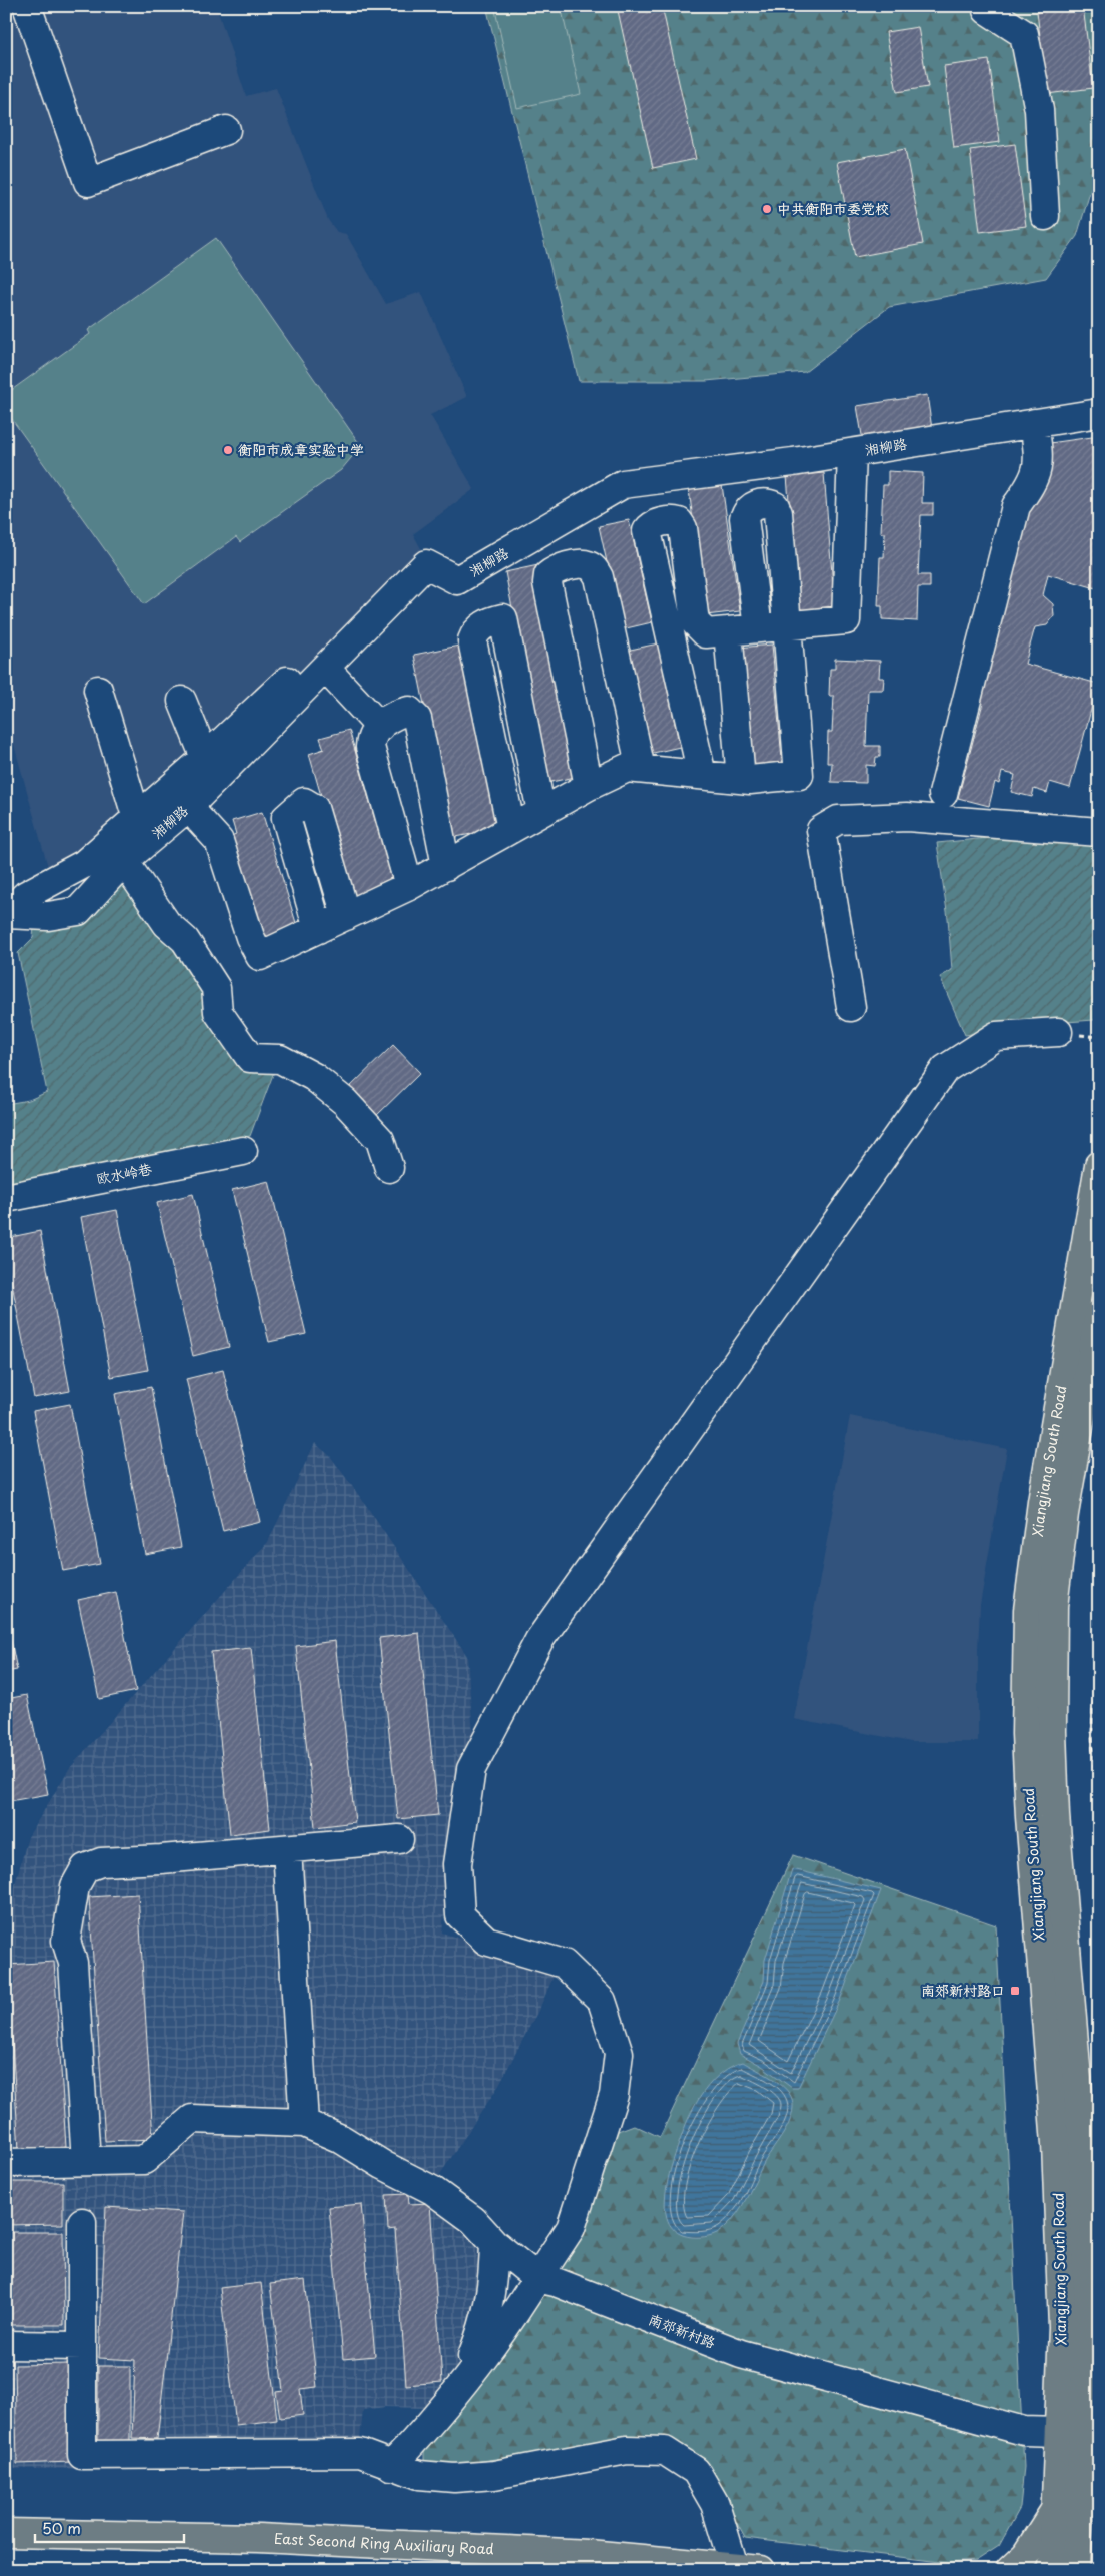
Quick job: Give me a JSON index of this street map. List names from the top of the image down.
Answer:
{
  "streets": {
    "main road": ["Xiangjiang South Road", "East Second Ring Auxiliary Road"],
    "street": ["湘柳路", "欧水岭巷", "南郊新村路"]
  },
  "crossings": [
    ["Xiangjiang South Road", "南郊新村路"]
  ],
  "places": {
    "other": ["中共衡阳市委党校", "衡阳市成章实验中学"],
    "transit": ["南郊新村路口"]
  },
  "scale_bar": "50 m"
}
